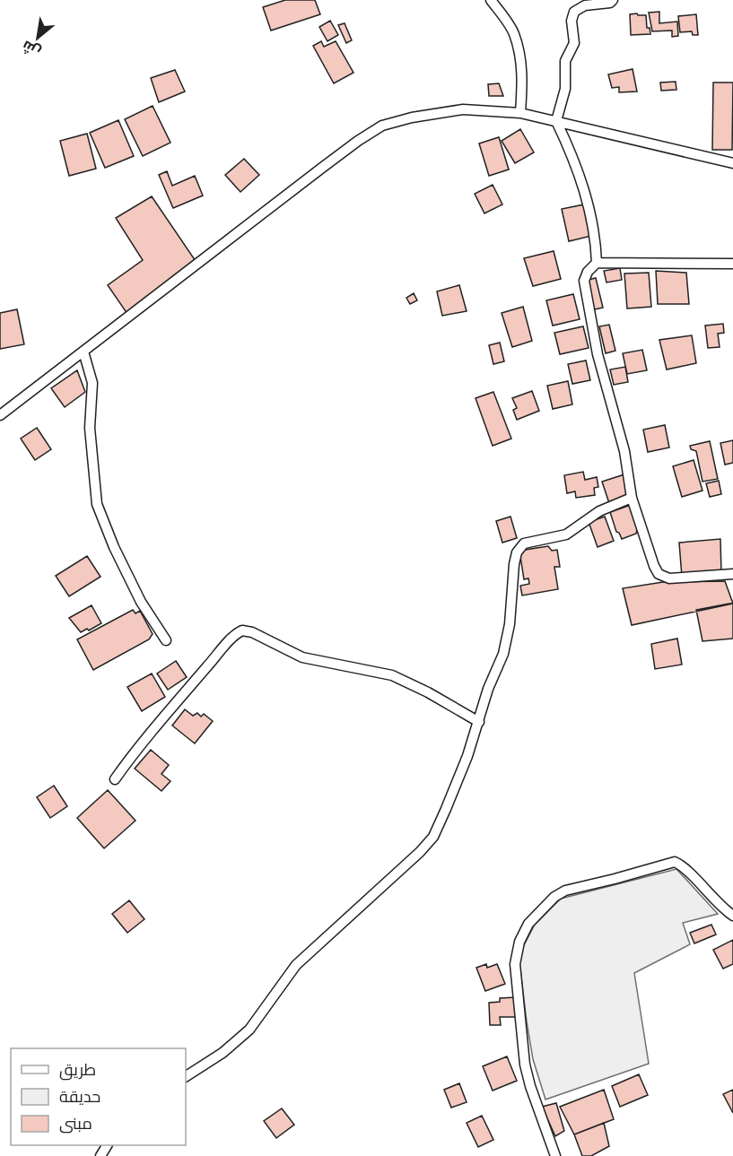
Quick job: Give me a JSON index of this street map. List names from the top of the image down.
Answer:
{
  "legend": ["طريق", "حديقة", "مبنى"],
  "north": "bottom left"
}
